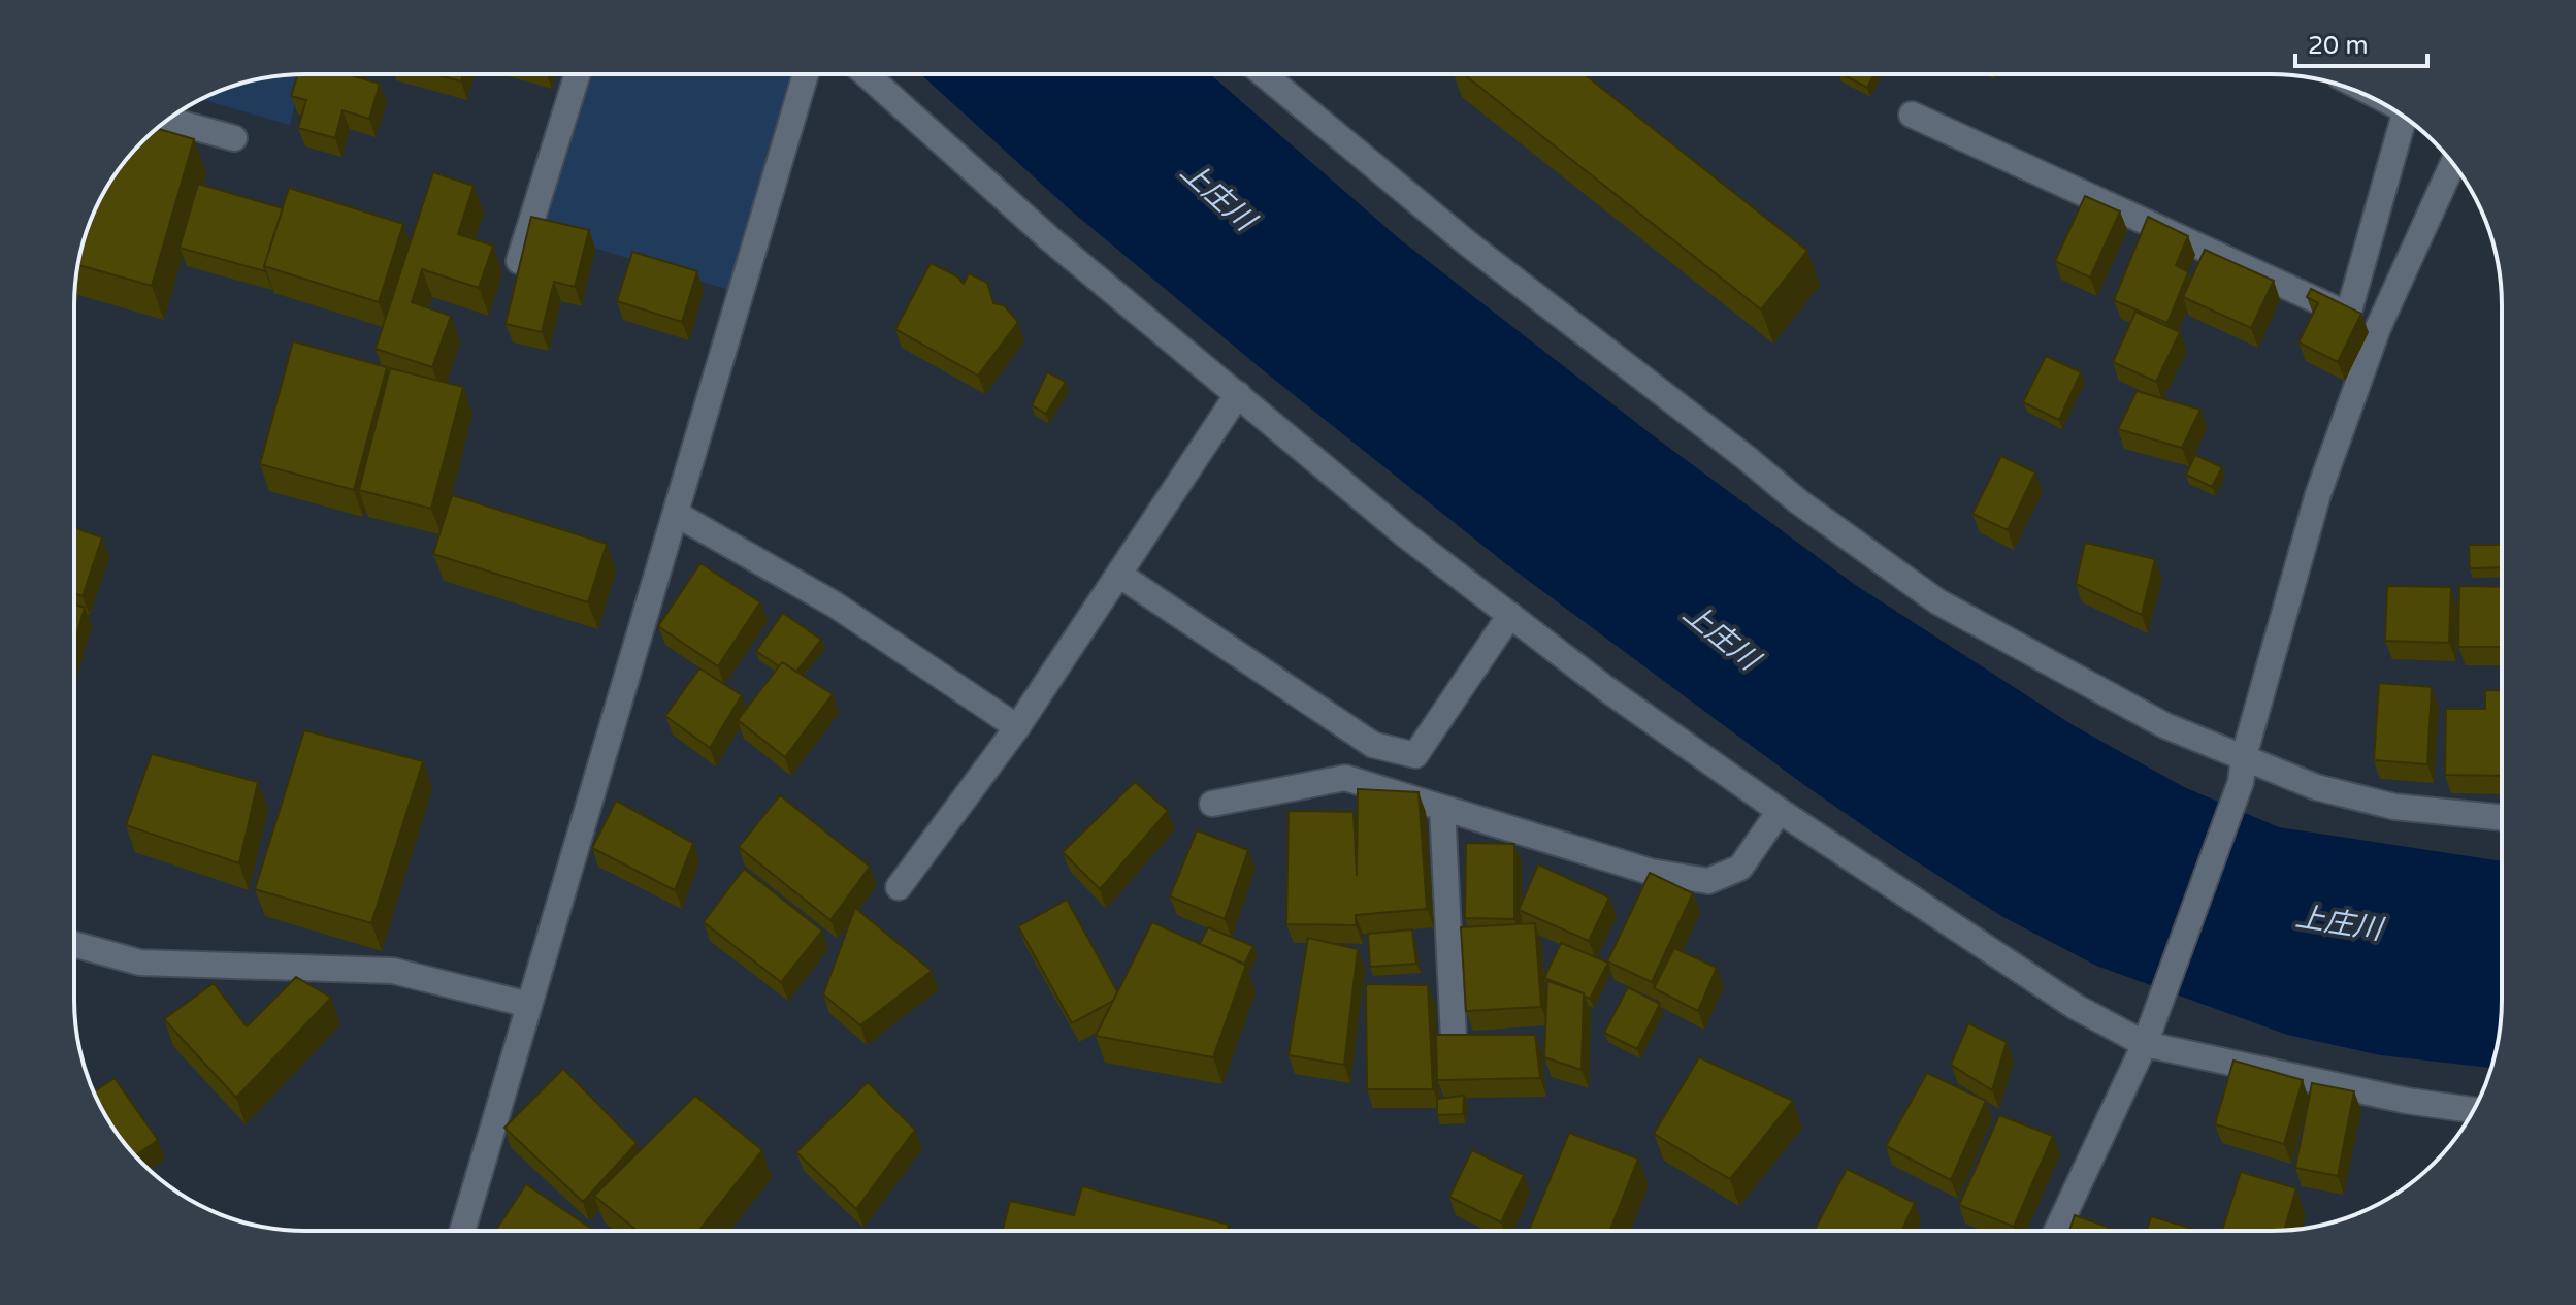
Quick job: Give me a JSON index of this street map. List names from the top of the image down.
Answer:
{
  "water": ["上庄川"],
  "scale_bar": "20 m"
}
